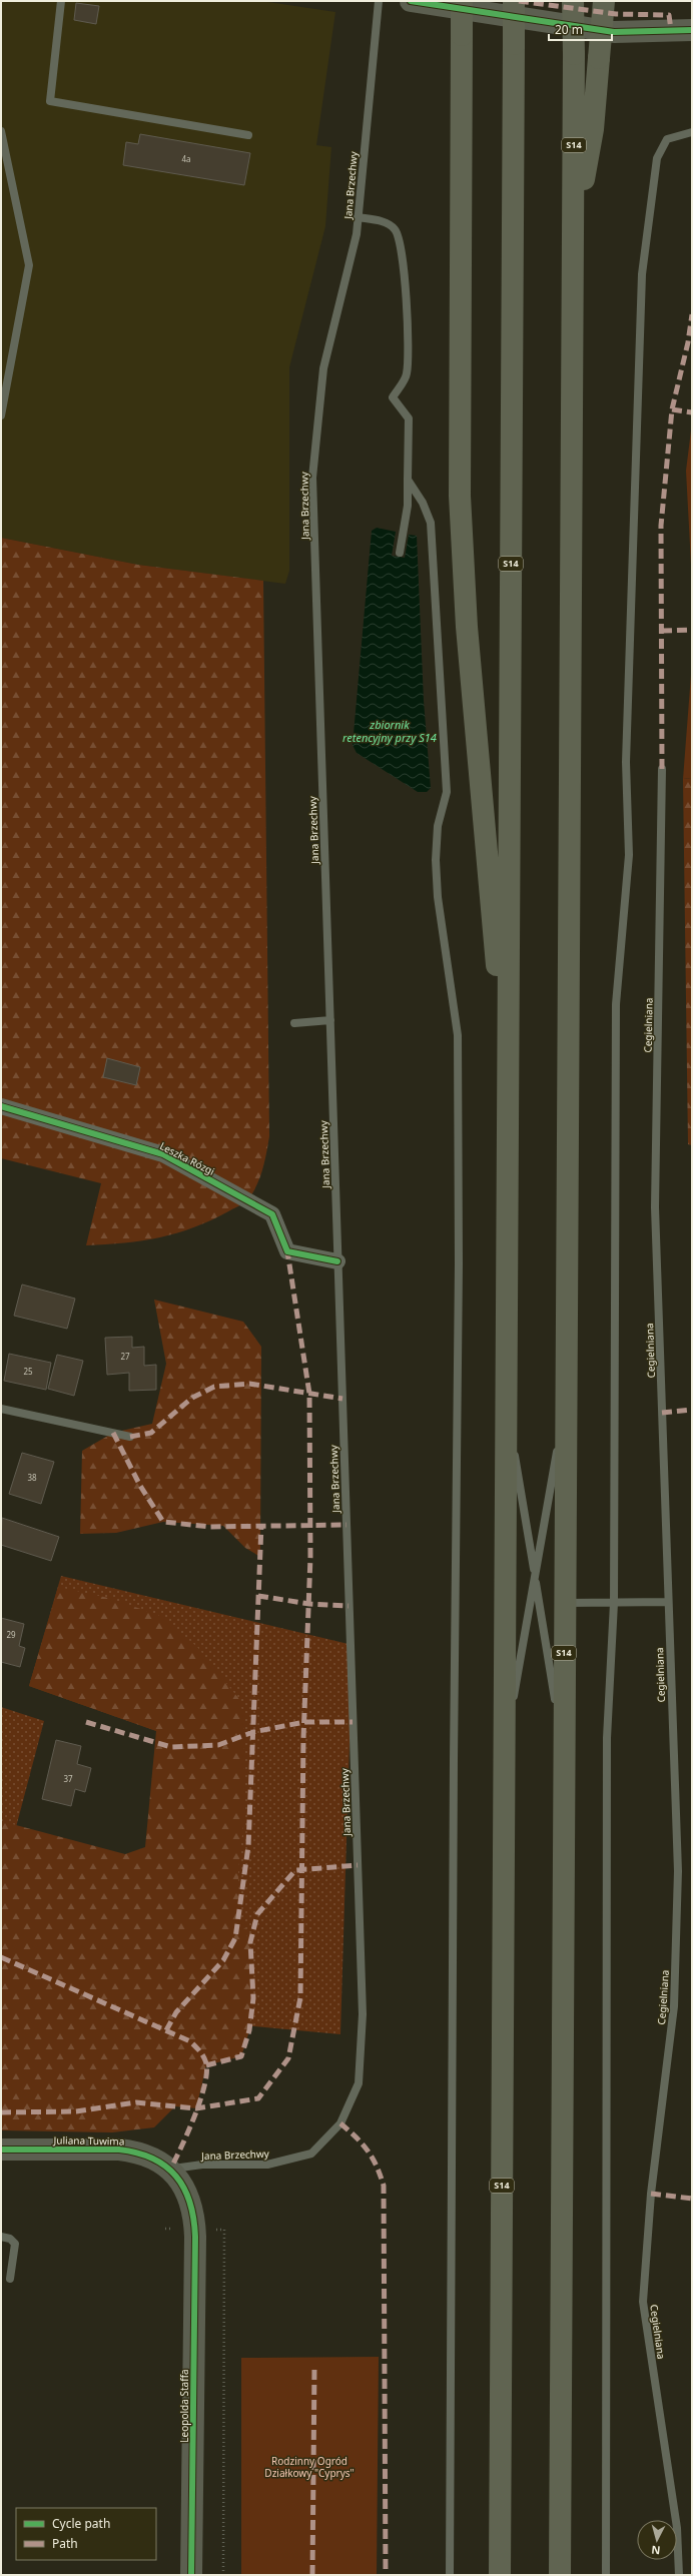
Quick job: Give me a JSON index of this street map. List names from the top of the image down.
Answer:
{
  "streets": {
    "highway": ["S14"],
    "street": ["Leszka Rózgi", "Juliana Tuwima", "Leopolda Staffa"],
    "lane": ["Jana Brzechwy", "Cegielniana"]
  },
  "crossings": [
    ["Jana Brzechwy", "Leszka Rózgi"],
    ["Jana Brzechwy", "Juliana Tuwima"],
    ["Juliana Tuwima", "Leopolda Staffa"]
  ],
  "water": ["zbiornik retencyjny przy S14"],
  "parks": ["Rodzinny Ogród Działkowy \"Cyprys\""],
  "house_numbers": [
    "4a",
    "27",
    "25",
    "38",
    "29",
    "37"
  ],
  "legend": ["Cycle path", "Path"],
  "scale_bar": "20 m",
  "north": "bottom"
}
